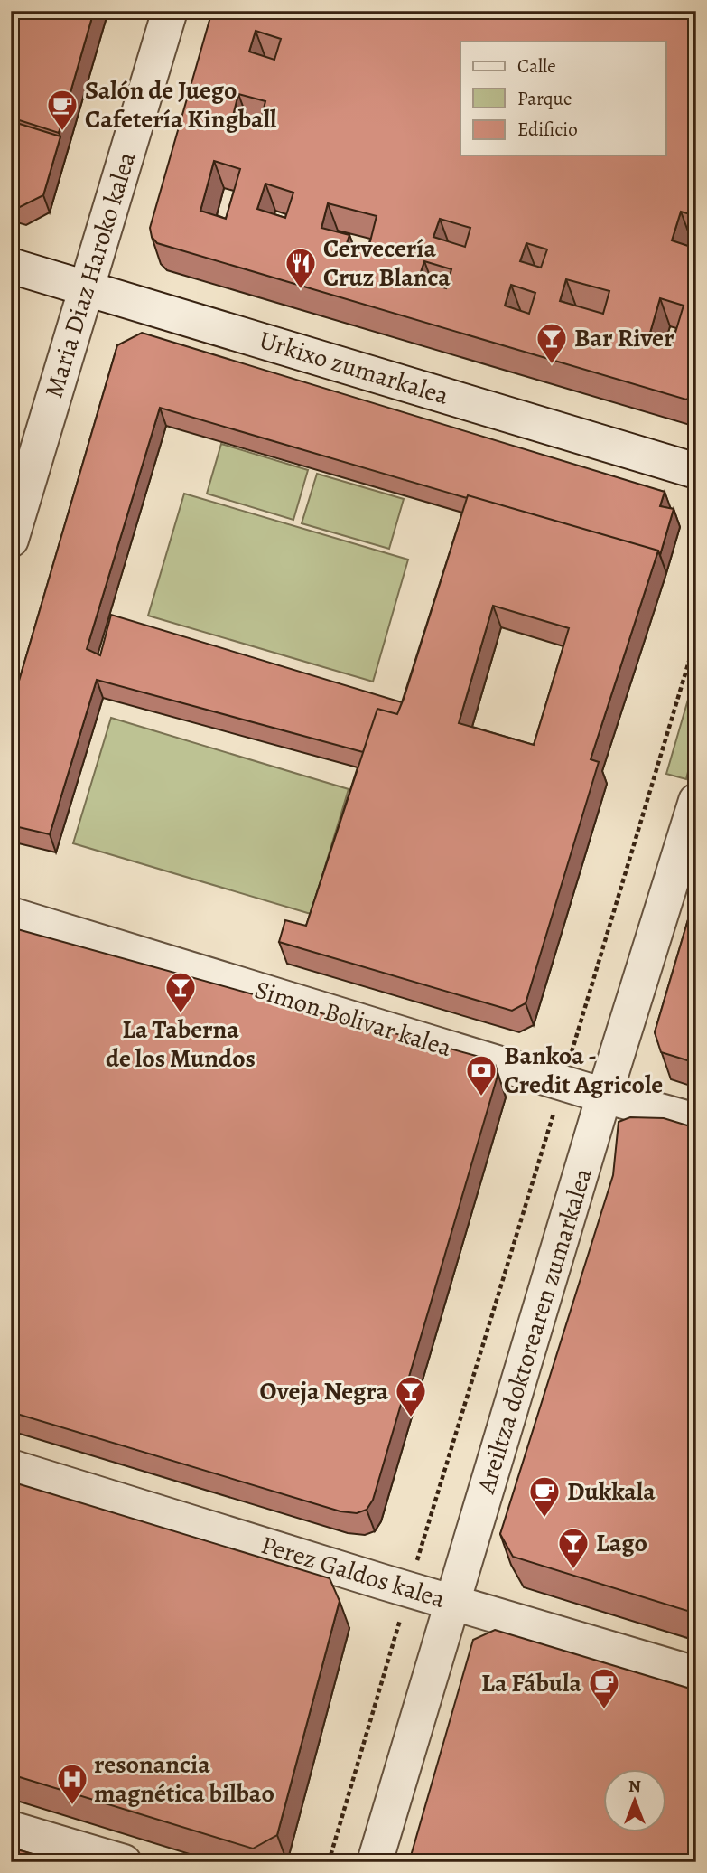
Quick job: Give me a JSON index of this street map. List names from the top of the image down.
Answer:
{
  "streets": {
    "street": [
      "Maria Diaz Haroko kalea",
      "Urkixo zumarkalea",
      "Simon Bolivar kalea",
      "Areiltza doktorearen zumarkalea",
      "Perez Galdos kalea"
    ]
  },
  "crossings": [
    ["Maria Diaz Haroko kalea", "Urkixo zumarkalea"],
    ["Simon Bolivar kalea", "Areiltza doktorearen zumarkalea"],
    ["Areiltza doktorearen zumarkalea", "Perez Galdos kalea"]
  ],
  "places": {
    "cafe": ["Salón de Juego Cafetería Kingball", "Dukkala", "La Fábula"],
    "restaurant": ["Cervecería Cruz Blanca"],
    "bar": [
      "Bar River",
      "La Taberna de los Mundos",
      "Oveja Negra",
      "Lago"
    ],
    "bank": ["Bankoa - Credit Agricole"],
    "hospital": ["resonancia magnética bilbao"]
  },
  "legend": ["Calle", "Parque", "Edificio"],
  "north": "top"
}
